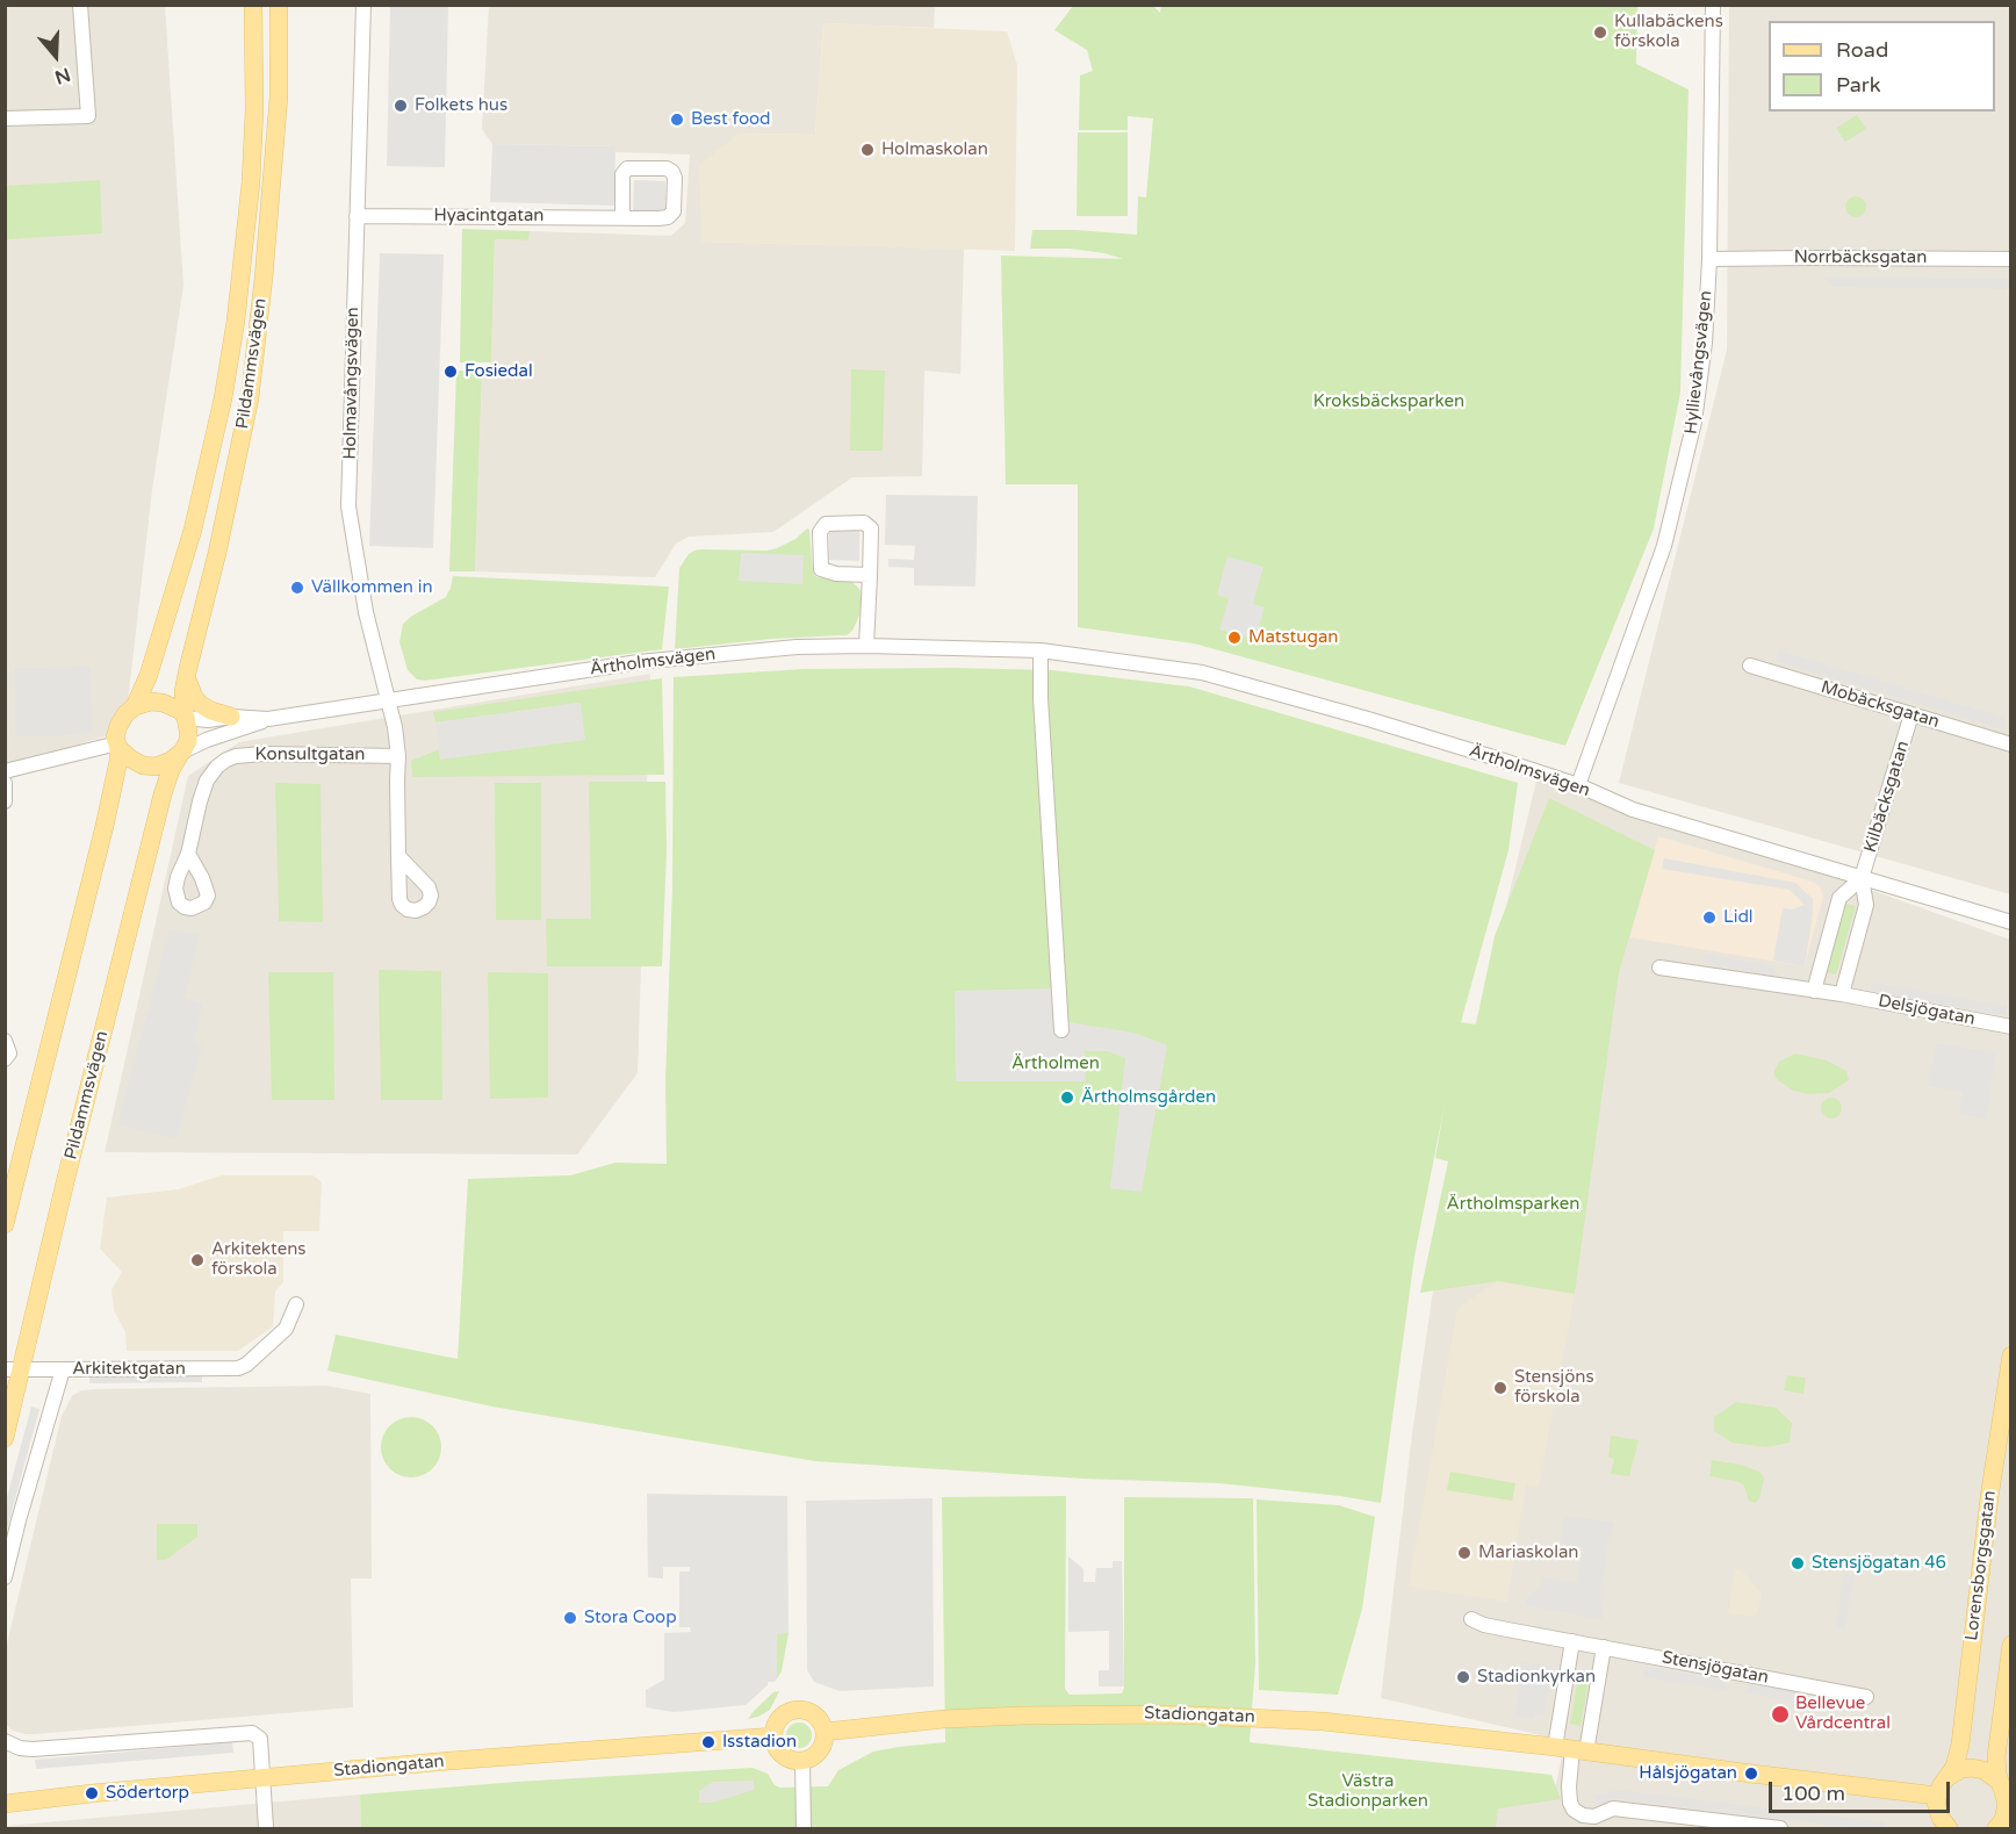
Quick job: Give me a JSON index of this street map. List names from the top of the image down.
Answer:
{
  "streets": {
    "main road": [
      "Pildammsvägen",
      "Ärtholmsvägen",
      "Lorensborgsgatan",
      "Stadiongatan"
    ],
    "street": [
      "Hyacintgatan",
      "Norrbäcksgatan",
      "Hyllievångsvägen",
      "Holmavångsvägen",
      "Mobäcksgatan",
      "Konsultgatan",
      "Kilbäcksgatan",
      "Delsjögatan",
      "Arkitektgatan",
      "Stensjögatan"
    ]
  },
  "crossings": [
    ["Hyacintgatan", "Holmavångsvägen"],
    ["Norrbäcksgatan", "Hyllievångsvägen"],
    ["Hyllievångsvägen", "Ärtholmsvägen"],
    ["Pildammsvägen", "Ärtholmsvägen"],
    ["Holmavångsvägen", "Ärtholmsvägen"],
    ["Holmavångsvägen", "Konsultgatan"],
    ["Ärtholmsvägen", "Kilbäcksgatan"],
    ["Mobäcksgatan", "Kilbäcksgatan"],
    ["Lorensborgsgatan", "Stadiongatan"]
  ],
  "parks": [
    "Kroksbäcksparken",
    "Ärtholmen",
    "Ärtholmsparken",
    "Västra Stadionparken"
  ],
  "places": [
    "Kullabäckens förskola",
    "Folkets hus",
    "Best food",
    "Holmaskolan",
    "Fosiedal",
    "Vällkommen in",
    "Matstugan",
    "Lidl",
    "Ärtholmsgården",
    "Arkitektens förskola",
    "Stensjöns förskola",
    "Mariaskolan",
    "Stensjögatan 46",
    "Stora Coop",
    "Stadionkyrkan",
    "Bellevue Vårdcentral",
    "Isstadion",
    "Hålsjögatan",
    "Södertorp"
  ],
  "legend": ["Road", "Park"],
  "scale_bar": "100 m",
  "north": "bottom"
}
